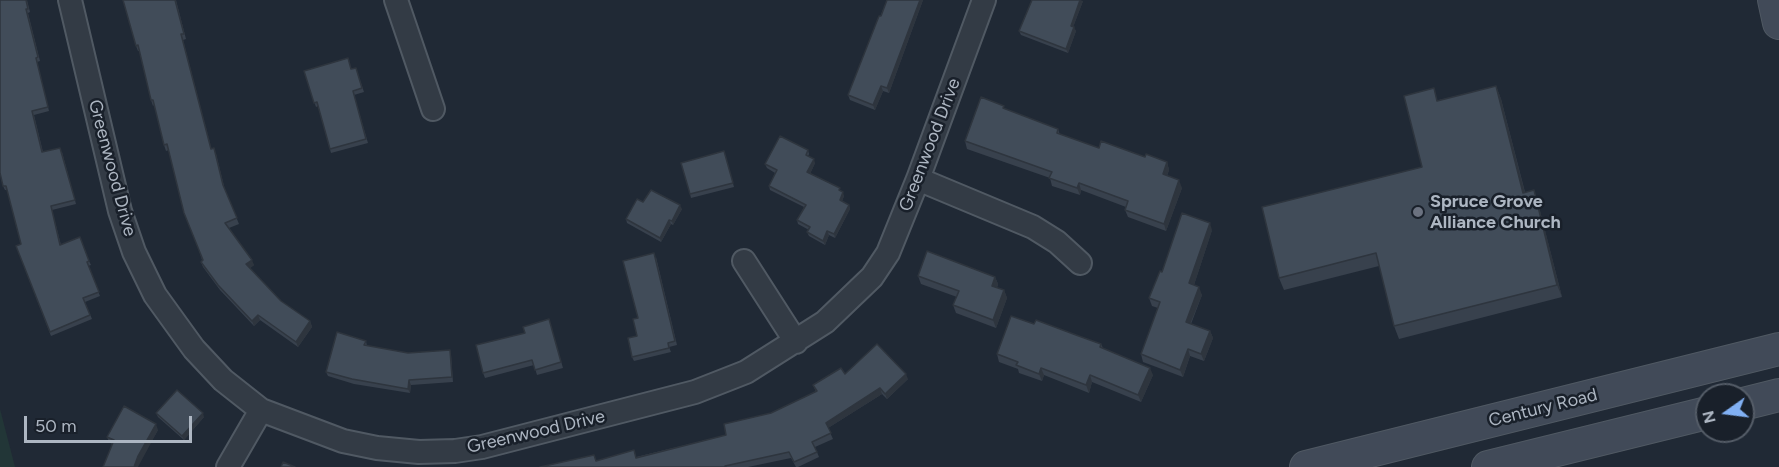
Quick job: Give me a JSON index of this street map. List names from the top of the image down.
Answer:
{
  "streets": {
    "main road": ["Century Road"],
    "street": ["Greenwood Drive"]
  },
  "places": ["Spruce Grove Alliance Church"],
  "scale_bar": "50 m",
  "north": "left"
}
